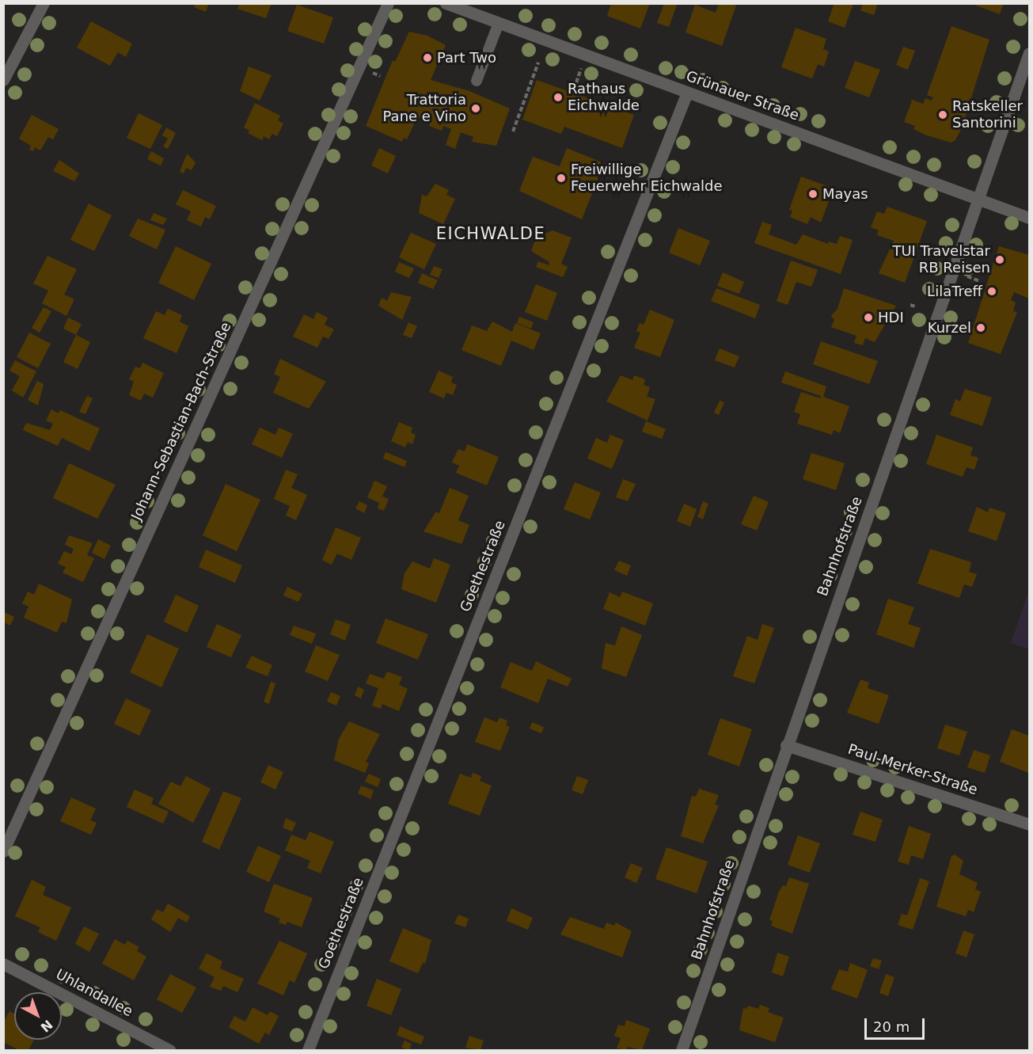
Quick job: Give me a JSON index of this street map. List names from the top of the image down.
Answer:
{
  "streets": {
    "street": [
      "Grünauer Straße",
      "Johann-Sebastian-Bach-Straße",
      "Bahnhofstraße",
      "Goethestraße",
      "Paul-Merker-Straße",
      "Uhlandallee"
    ]
  },
  "crossings": [
    ["Grünauer Straße", "Bahnhofstraße"],
    ["Grünauer Straße", "Goethestraße"],
    ["Bahnhofstraße", "Paul-Merker-Straße"]
  ],
  "districts": ["EICHWALDE"],
  "places": [
    "Part Two",
    "Rathaus Eichwalde",
    "Trattoria Pane e Vino",
    "Ratskeller Santorini",
    "Freiwillige Feuerwehr Eichwalde",
    "Mayas",
    "TUI Travelstar RB Reisen",
    "LilaTreff",
    "HDI",
    "Kurzel"
  ],
  "scale_bar": "20 m",
  "north": "bottom right"
}
